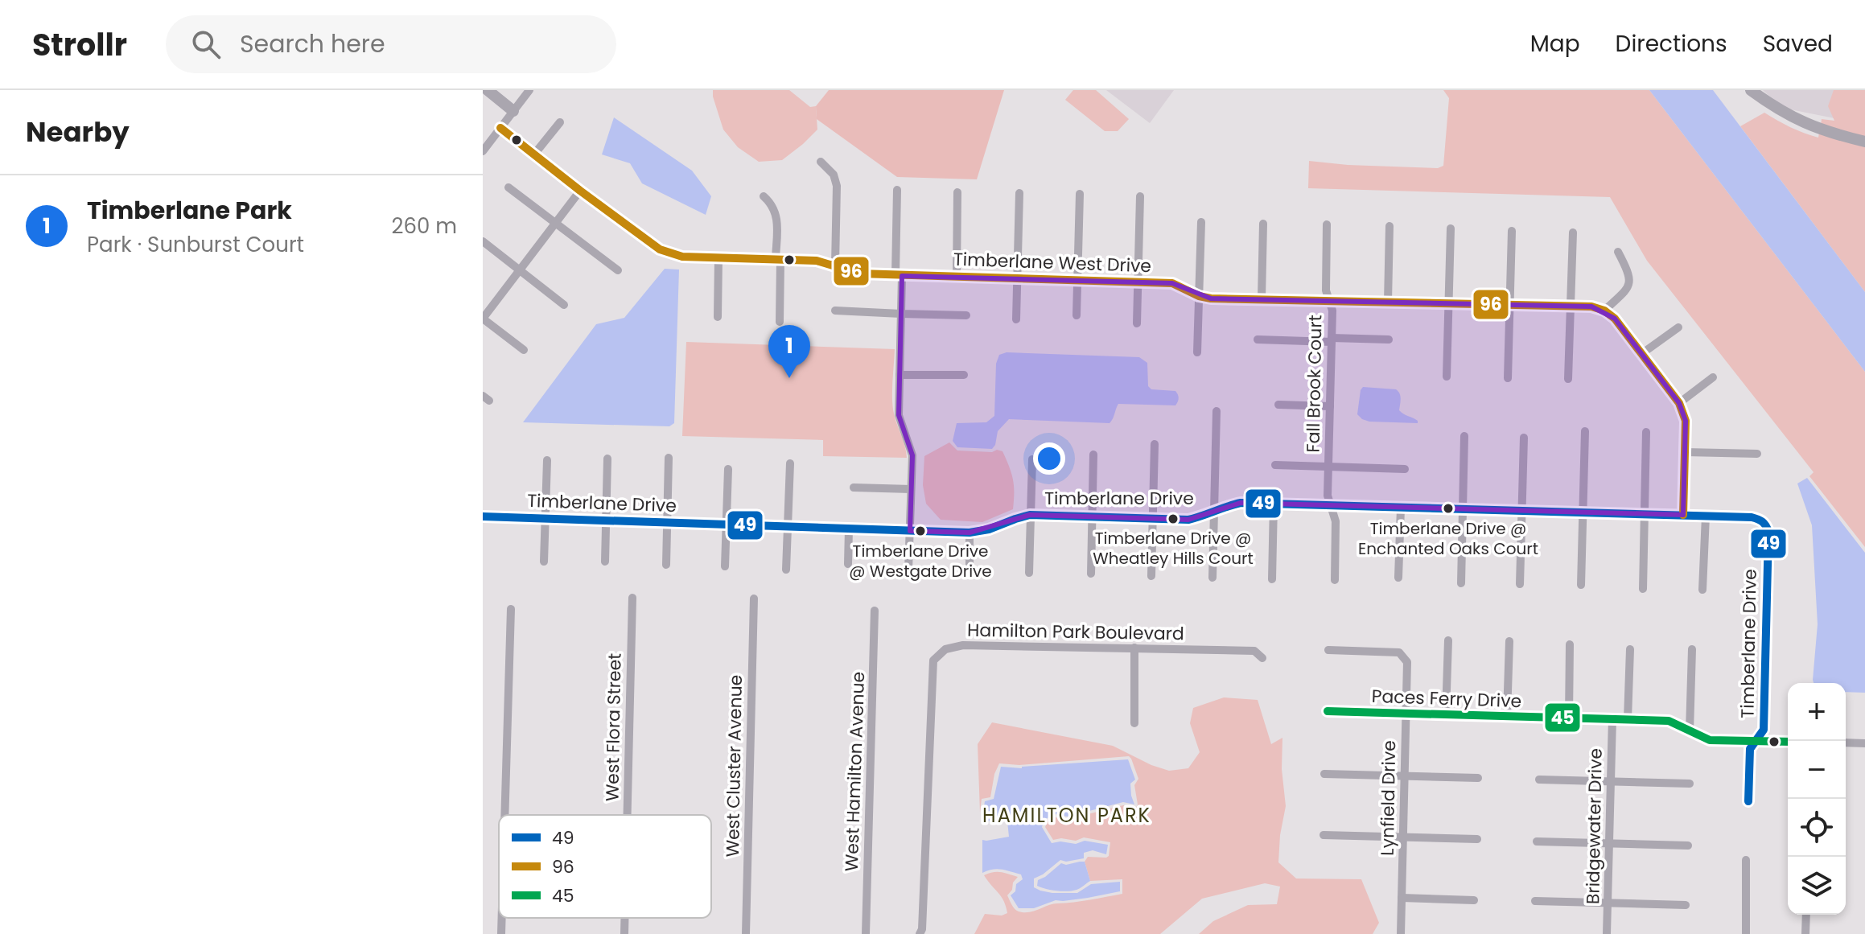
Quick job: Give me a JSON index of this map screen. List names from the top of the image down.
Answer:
{
  "streets": {
    "street": [
      "Timberlane West Drive",
      "Fall Brook Court",
      "Timberlane Drive",
      "Hamilton Park Boulevard",
      "Paces Ferry Drive",
      "West Flora Street",
      "West Cluster Avenue",
      "West Hamilton Avenue",
      "Lynfield Drive",
      "Bridgewater Drive"
    ]
  },
  "crossings": [
    ["Timberlane West Drive", "Fall Brook Court"],
    ["Fall Brook Court", "Timberlane Drive"],
    ["Timberlane Drive", "Paces Ferry Drive"],
    ["Paces Ferry Drive", "Lynfield Drive"],
    ["Paces Ferry Drive", "Bridgewater Drive"]
  ],
  "districts": ["HAMILTON PARK"],
  "places": ["Timberlane Drive @ Enchanted Oaks Court", "Timberlane Drive @ Wheatley Hills Court", "Timberlane Drive @ Westgate Drive"],
  "lines": ["transit line 96", "transit line 49", "transit line 45"],
  "legend": ["49", "96", "45"],
  "page": {
    "header": "Strollr",
    "search": "Search here",
    "nav": ["Map", "Directions", "Saved"],
    "heading": "Nearby",
    "list": [
      {
        "mark": "1",
        "name": "Timberlane Park",
        "note": "Park · Sunburst Court",
        "value": "260 m"
      }
    ],
    "pins": "1",
    "map_buttons": ["+", "−"]
  }
}
